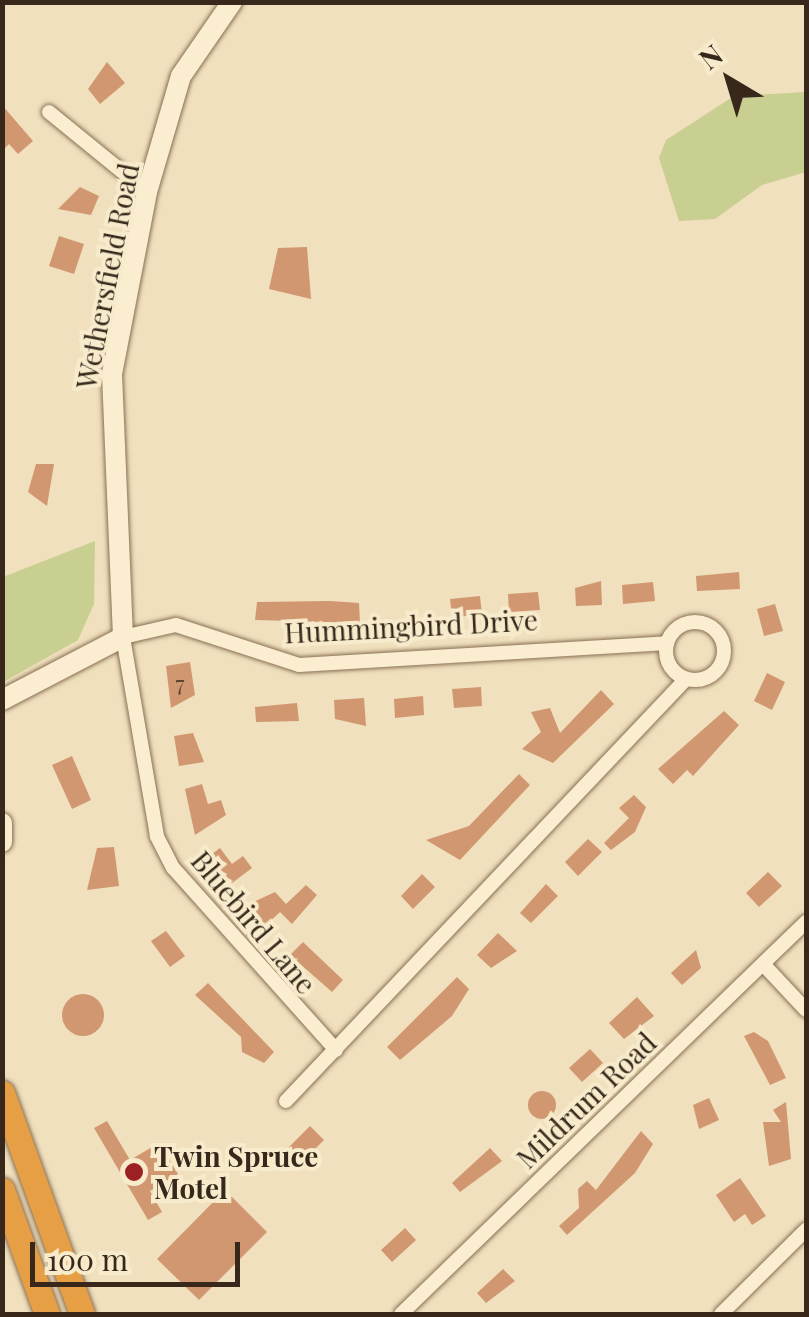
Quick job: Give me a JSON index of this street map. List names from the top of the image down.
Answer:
{
  "streets": {
    "street": [
      "Wethersfield Road",
      "Hummingbird Drive",
      "Bluebird Lane",
      "Mildrum Road"
    ]
  },
  "crossings": [
    ["Wethersfield Road", "Hummingbird Drive"],
    ["Wethersfield Road", "Bluebird Lane"],
    ["Hummingbird Drive", "Bluebird Lane"]
  ],
  "places": ["Twin Spruce Motel"],
  "house_numbers": ["7"],
  "scale_bar": "100 m",
  "north": "top left"
}
